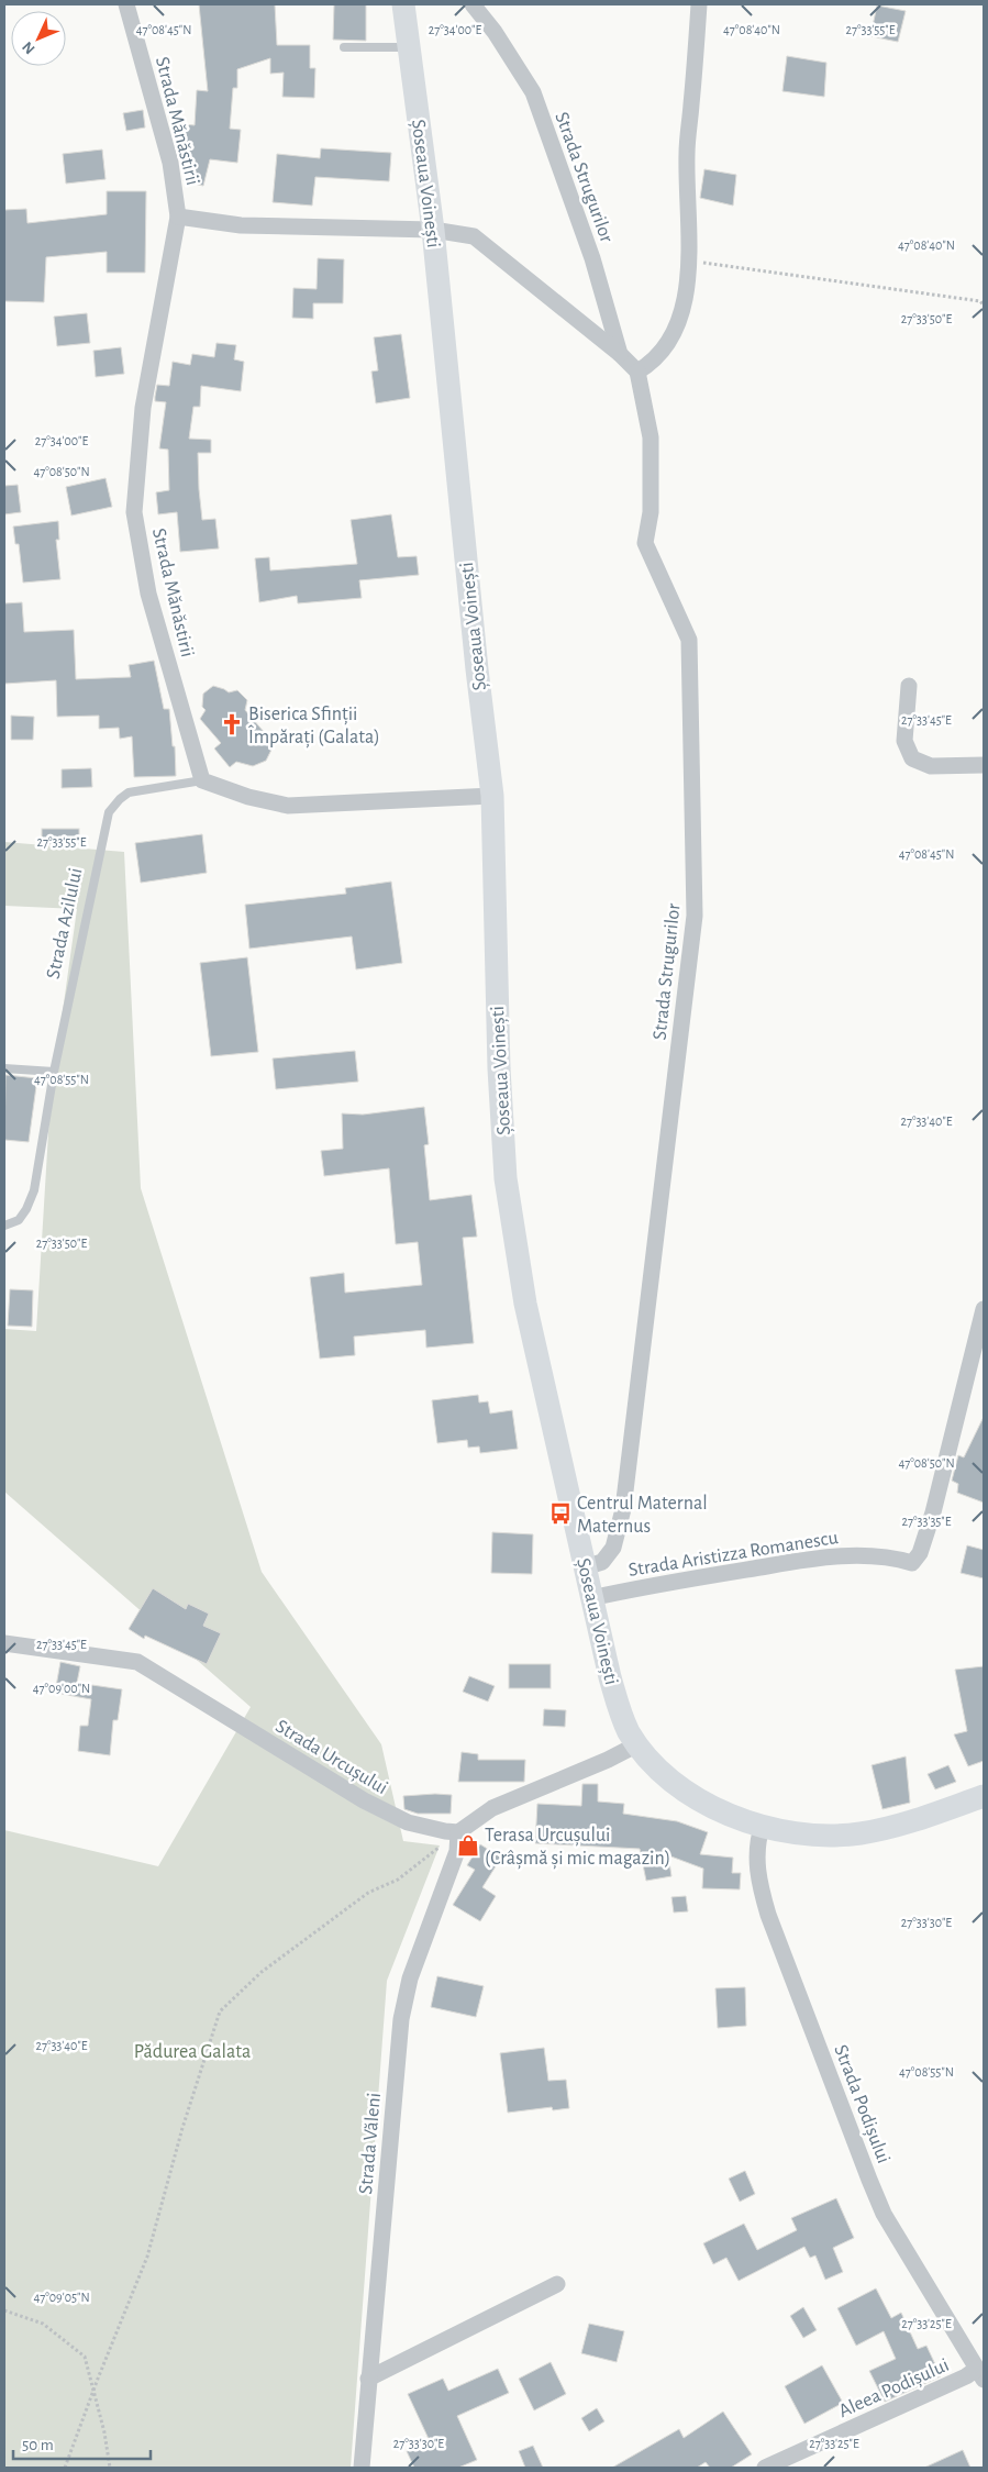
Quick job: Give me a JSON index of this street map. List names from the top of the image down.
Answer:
{
  "streets": {
    "main road": ["Șoseaua Voinești"],
    "street": [
      "Strada Mănăstirii",
      "Strada Strugurilor",
      "Strada Azilului",
      "Strada Aristizza Romanescu",
      "Strada Urcușului",
      "Strada Podișului",
      "Strada Văleni",
      "Aleea Podișului"
    ]
  },
  "crossings": [
    ["Strada Mănăstirii", "Strada Azilului"],
    ["Strada Strugurilor", "Șoseaua Voinești"],
    ["Șoseaua Voinești", "Strada Azilului"],
    ["Șoseaua Voinești", "Strada Aristizza Romanescu"],
    ["Șoseaua Voinești", "Strada Podișului"],
    ["Strada Urcușului", "Strada Văleni"],
    ["Strada Podișului", "Aleea Podișului"]
  ],
  "parks": ["Pădurea Galata"],
  "places": {
    "church": ["Biserica Sfinții Împărați (Galata)"],
    "bus stop": ["Centrul Maternal Maternus"],
    "shop": ["Terasa Urcușului (Crâșmă și mic magazin)"]
  },
  "scale_bar": "50 m",
  "north": "bottom left",
  "coordinates": [
    "27°34'00\"E",
    "27°33'55\"E",
    "47°08'45\"N",
    "47°08'40\"N",
    "27°33'50\"E",
    "47°08'50\"N",
    "27°33'45\"E",
    "47°08'55\"N",
    "27°33'40\"E",
    "27°33'35\"E",
    "47°09'00\"N",
    "27°33'30\"E",
    "47°09'05\"N",
    "27°33'25\"E"
  ]
}
